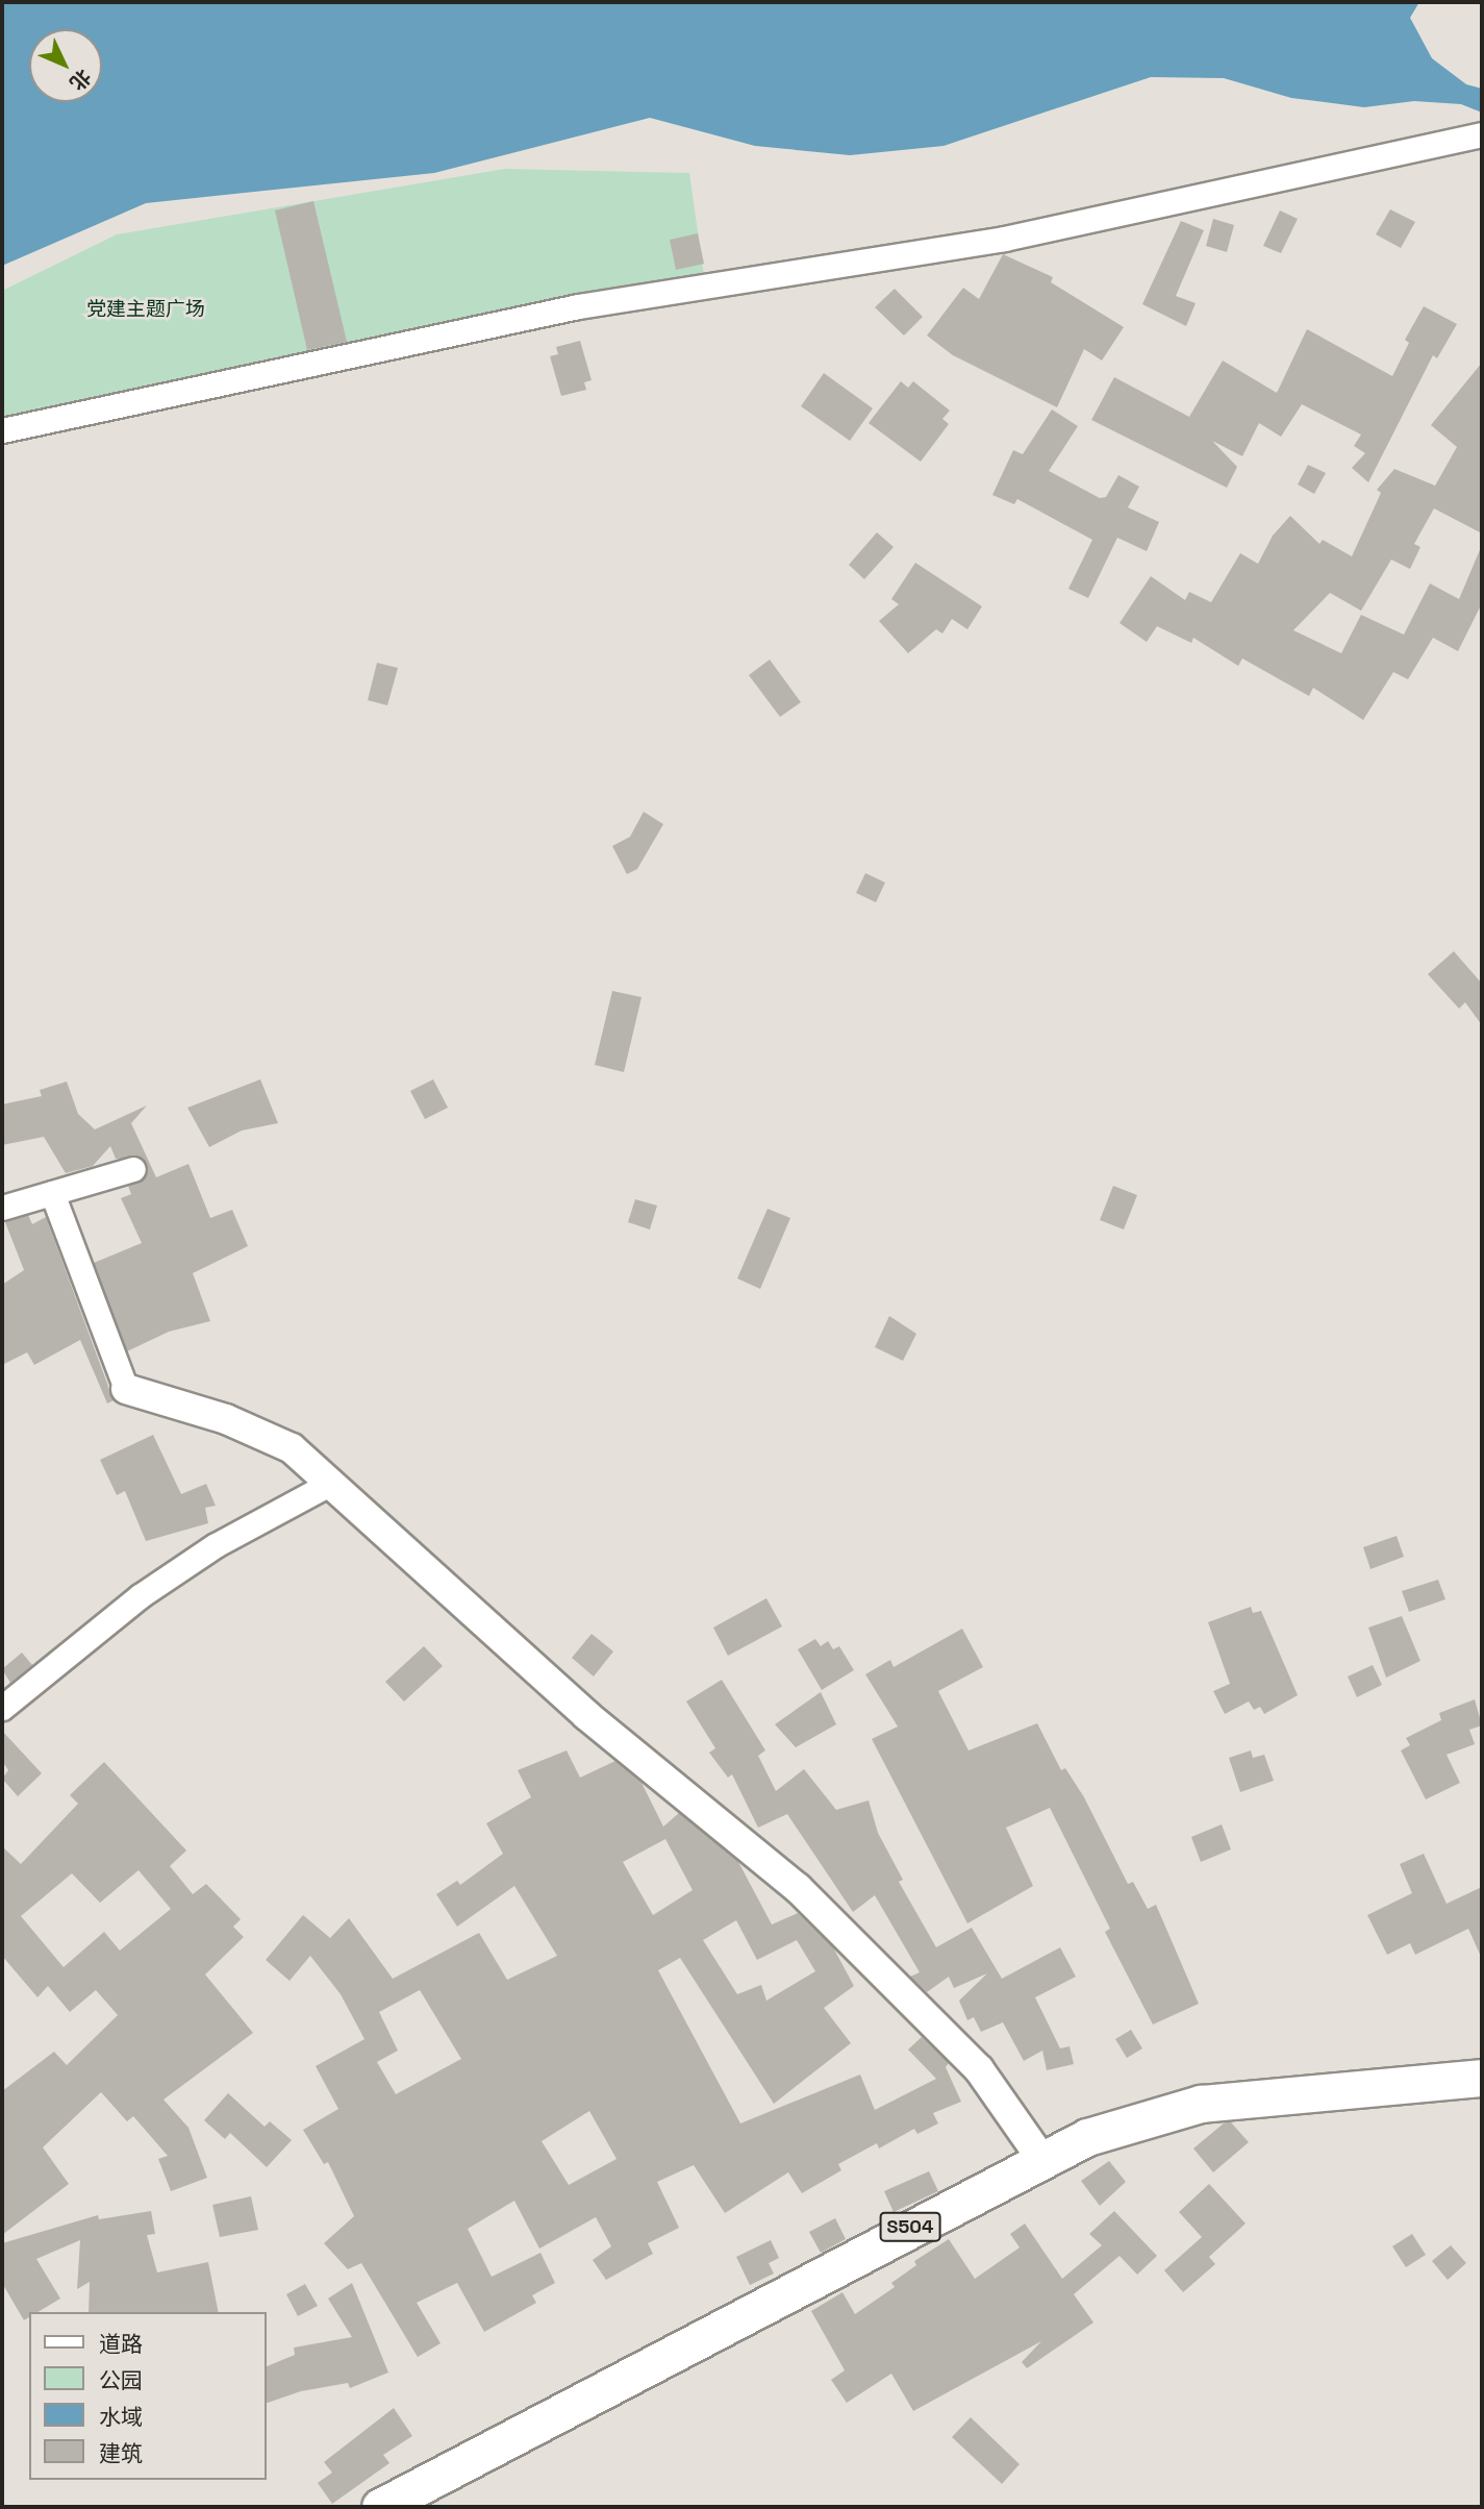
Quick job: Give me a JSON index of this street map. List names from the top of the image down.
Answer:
{
  "streets": {
    "main road": ["S504"]
  },
  "parks": ["党建主题广场"],
  "legend": [
    "道路",
    "公园",
    "水域",
    "建筑"
  ],
  "north": "bottom right"
}
